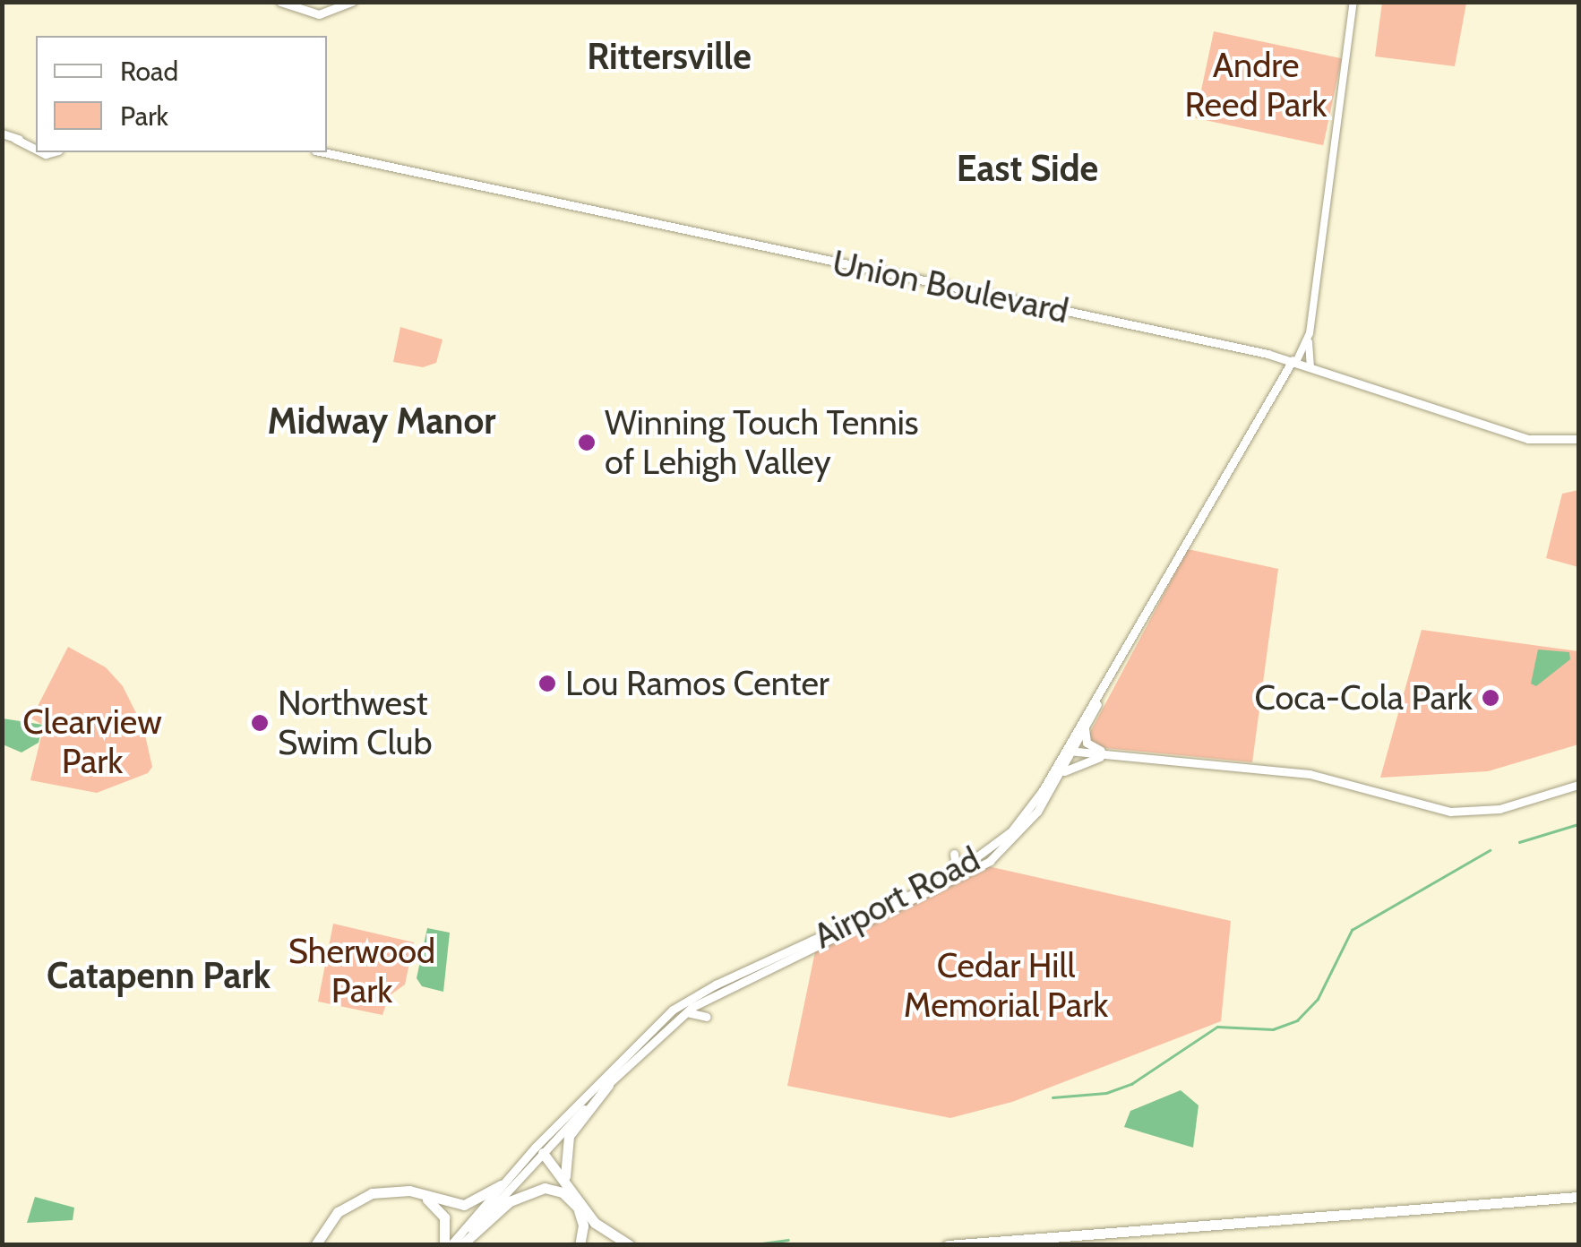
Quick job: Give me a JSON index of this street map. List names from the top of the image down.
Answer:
{
  "streets": {
    "main road": ["Union Boulevard", "Airport Road"]
  },
  "crossings": [
    ["Union Boulevard", "Airport Road"]
  ],
  "districts": [
    "Rittersville",
    "East Side",
    "Midway Manor",
    "Catapenn Park"
  ],
  "parks": [
    "Andre Reed Park",
    "Clearview Park",
    "Sherwood Park",
    "Cedar Hill Memorial Park"
  ],
  "places": [
    "Winning Touch Tennis of Lehigh Valley",
    "Lou Ramos Center",
    "Coca-Cola Park",
    "Northwest Swim Club"
  ],
  "legend": ["Road", "Park"]
}
